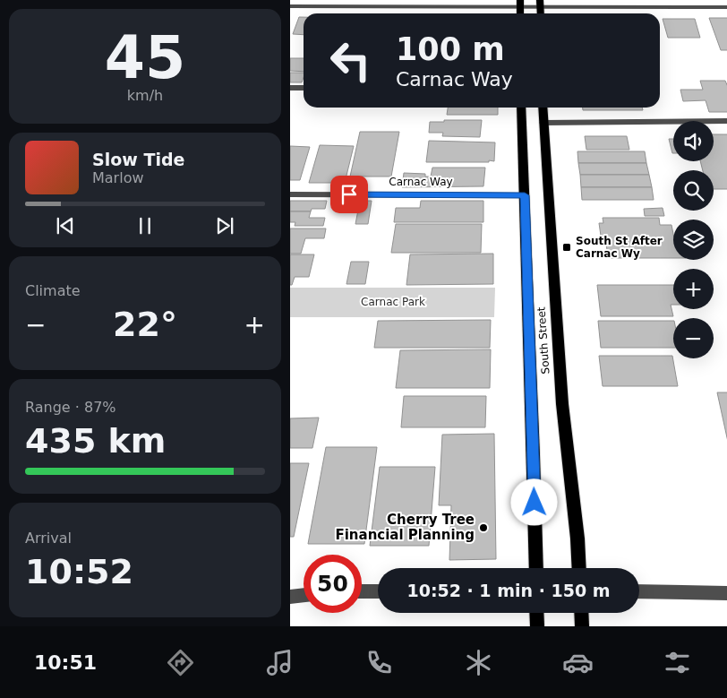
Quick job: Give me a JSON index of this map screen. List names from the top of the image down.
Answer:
{
  "streets": {
    "main road": ["South Street"],
    "street": ["Carnac Way"]
  },
  "crossings": [
    ["Carnac Way", "South Street"]
  ],
  "parks": ["Carnac Park"],
  "places": {
    "transit": ["South St After Carnac Wy"],
    "other": ["Cherry Tree Financial Planning"]
  },
  "page": {
    "tile": [
      ["45", "km/h"],
      "Climate",
      ["Range · 87%", "435 km"],
      ["Arrival", "10:52"]
    ],
    "turn": ["100 m", "Carnac Way"],
    "map_buttons": ["+", "−"],
    "song": ["Slow Tide", "Marlow"],
    "heat": ["−", "22°", "+"],
    "limit": "50",
    "trip": "10:52 · 1 min · 150 m",
    "tabs": "10:51"
  }
}
